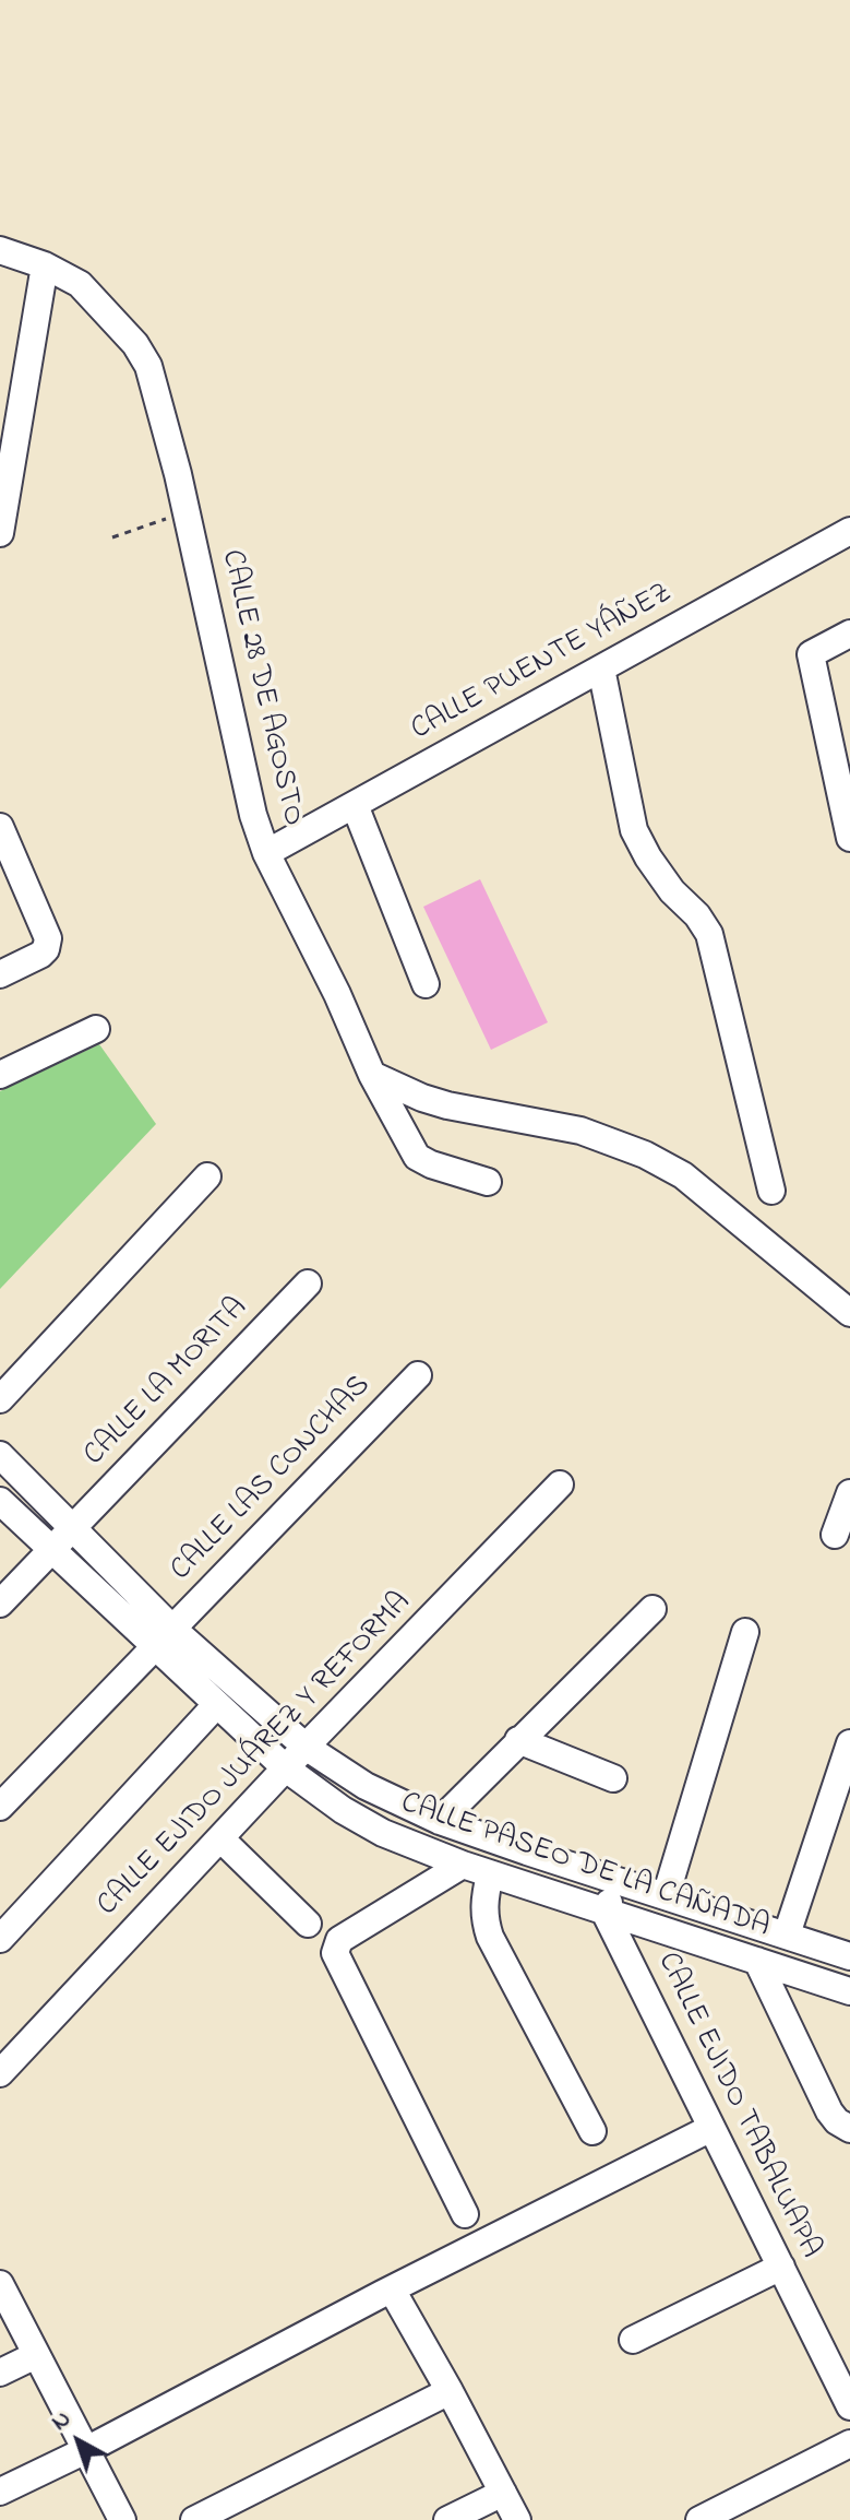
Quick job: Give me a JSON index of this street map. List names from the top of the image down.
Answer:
{
  "streets": {
    "street": [
      "CALLE PUENTE YÁÑEZ",
      "CALLE 28 DE AGOSTO",
      "CALLE LA MORITA",
      "CALLE LAS CONCHAS",
      "CALLE EJIDO JUÁREZ Y REFORMA",
      "CALLE PASEO DE LA CAÑADA",
      "CALLE EJIDO TABALUAPA"
    ]
  },
  "crossings": [
    ["CALLE PUENTE YÁÑEZ", "CALLE 28 DE AGOSTO"],
    ["CALLE LA MORITA", "CALLE PASEO DE LA CAÑADA"],
    ["CALLE LAS CONCHAS", "CALLE PASEO DE LA CAÑADA"],
    ["CALLE EJIDO JUÁREZ Y REFORMA", "CALLE PASEO DE LA CAÑADA"],
    ["CALLE PASEO DE LA CAÑADA", "CALLE EJIDO TABALUAPA"]
  ],
  "north": "top left"
}
